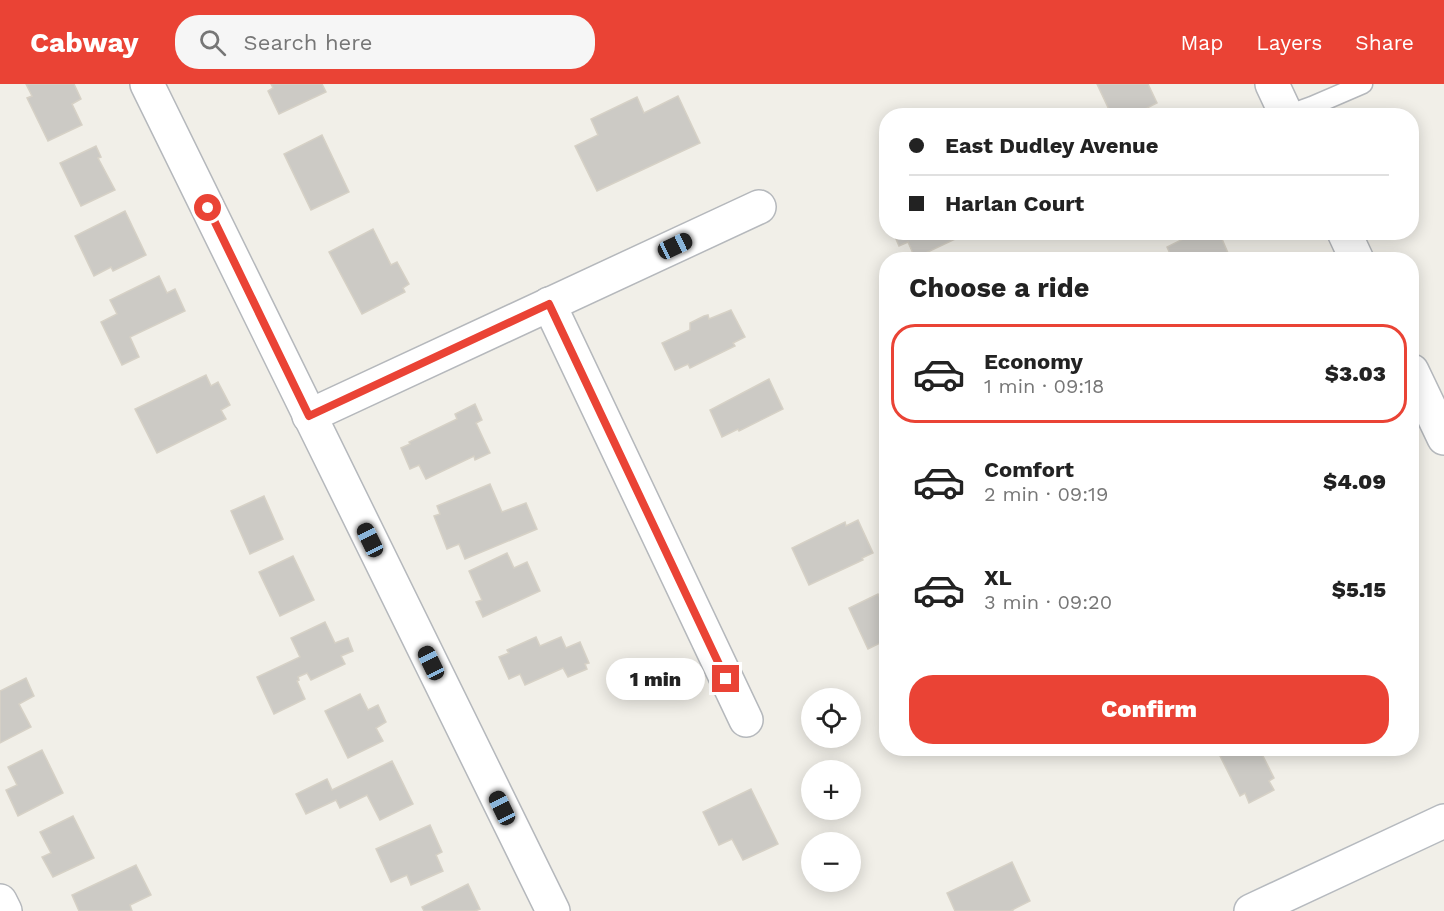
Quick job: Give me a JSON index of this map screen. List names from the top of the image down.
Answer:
{
  "page": {
    "header": "Cabway",
    "search": "Search here",
    "nav": ["Map", "Layers", "Share"],
    "banner": ["East Dudley Avenue", "Harlan Court"],
    "heading": "Choose a ride",
    "list": [
      {
        "name": "Economy",
        "note": "1 min · 09:18",
        "value": "$3.03"
      },
      {
        "name": "Comfort",
        "note": "2 min · 09:19",
        "value": "$4.09"
      },
      {
        "name": "XL",
        "note": "3 min · 09:20",
        "value": "$5.15"
      }
    ],
    "bubble": "1 min",
    "buttons": "Confirm",
    "map_buttons": ["+", "−"]
  }
}
